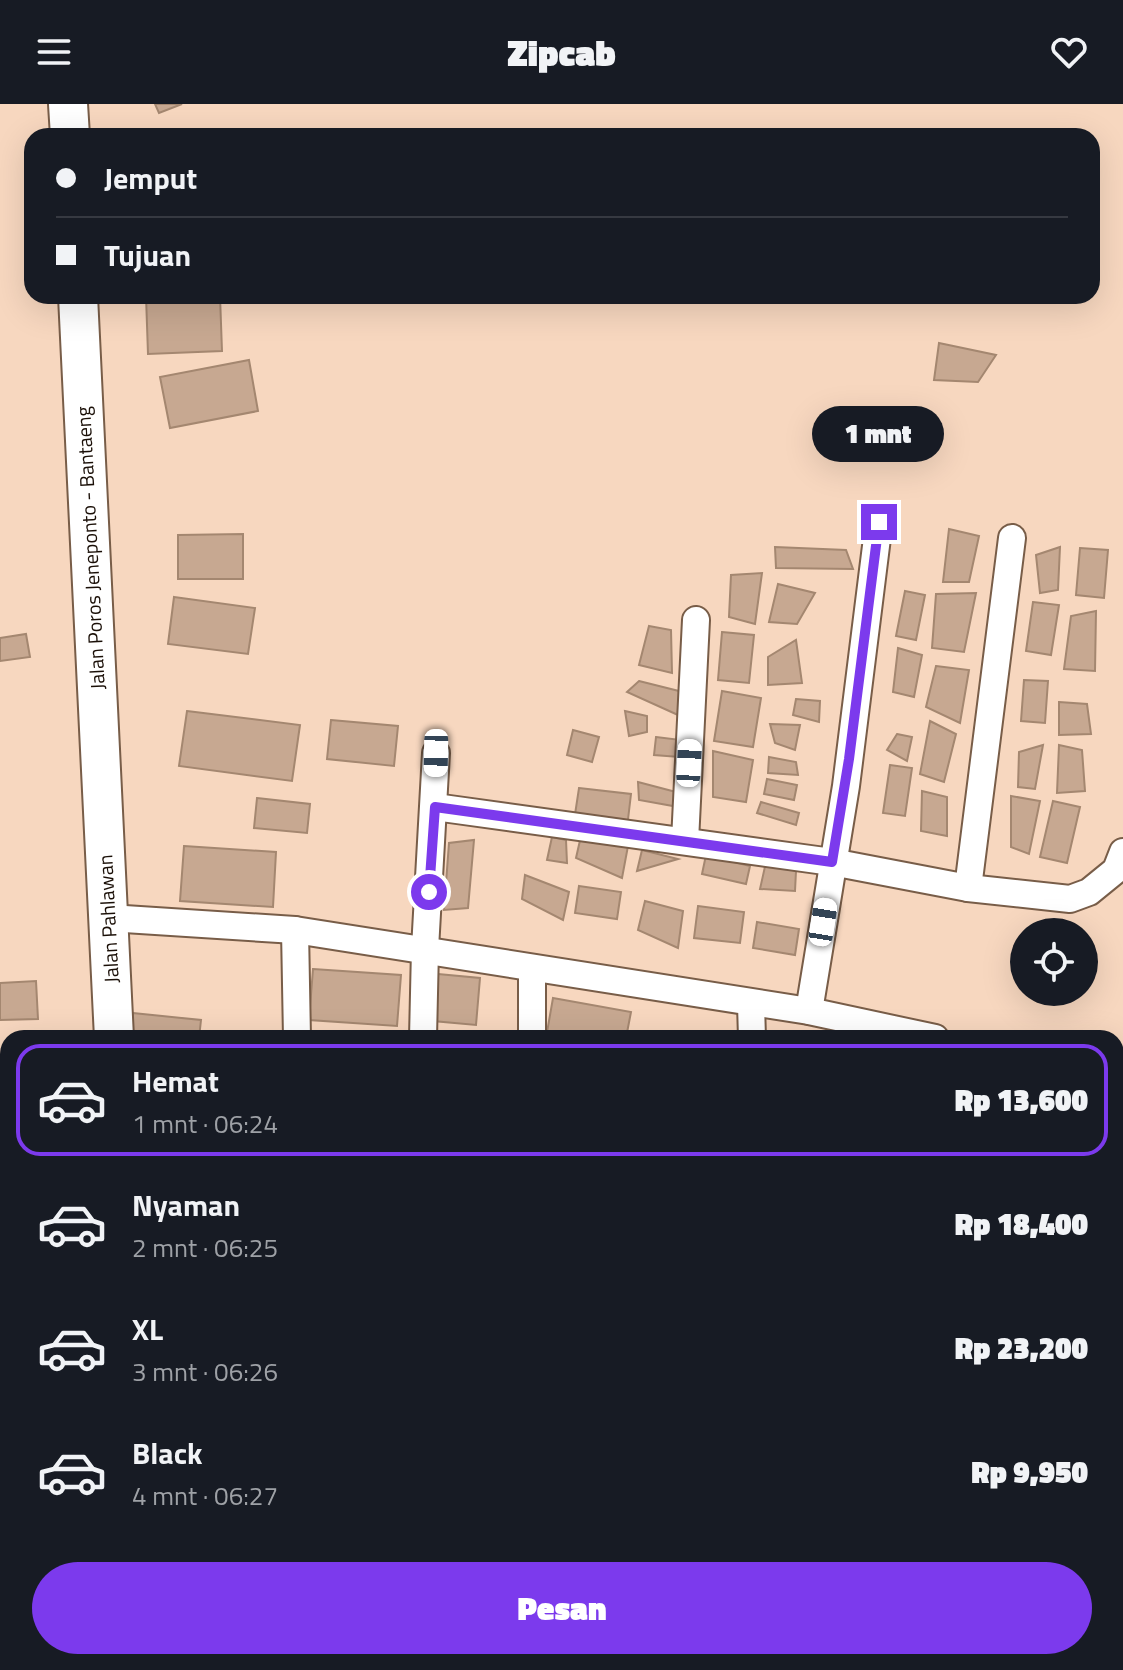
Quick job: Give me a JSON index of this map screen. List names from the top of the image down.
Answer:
{
  "streets": {
    "highway": ["Jalan Poros Jeneponto - Bantaeng", "Jalan Pahlawan"]
  },
  "crossings": [
    ["Jalan Poros Jeneponto - Bantaeng", "Jalan Pahlawan"]
  ],
  "page": {
    "header": "Zipcab",
    "banner": ["Jemput", "Tujuan"],
    "bubble": "1 mnt",
    "list": [
      {
        "name": "Hemat",
        "note": "1 mnt · 06:24",
        "value": "Rp 13,600"
      },
      {
        "name": "Nyaman",
        "note": "2 mnt · 06:25",
        "value": "Rp 18,400"
      },
      {
        "name": "XL",
        "note": "3 mnt · 06:26",
        "value": "Rp 23,200"
      },
      {
        "name": "Black",
        "note": "4 mnt · 06:27",
        "value": "Rp 9,950"
      }
    ],
    "buttons": "Pesan"
  }
}
